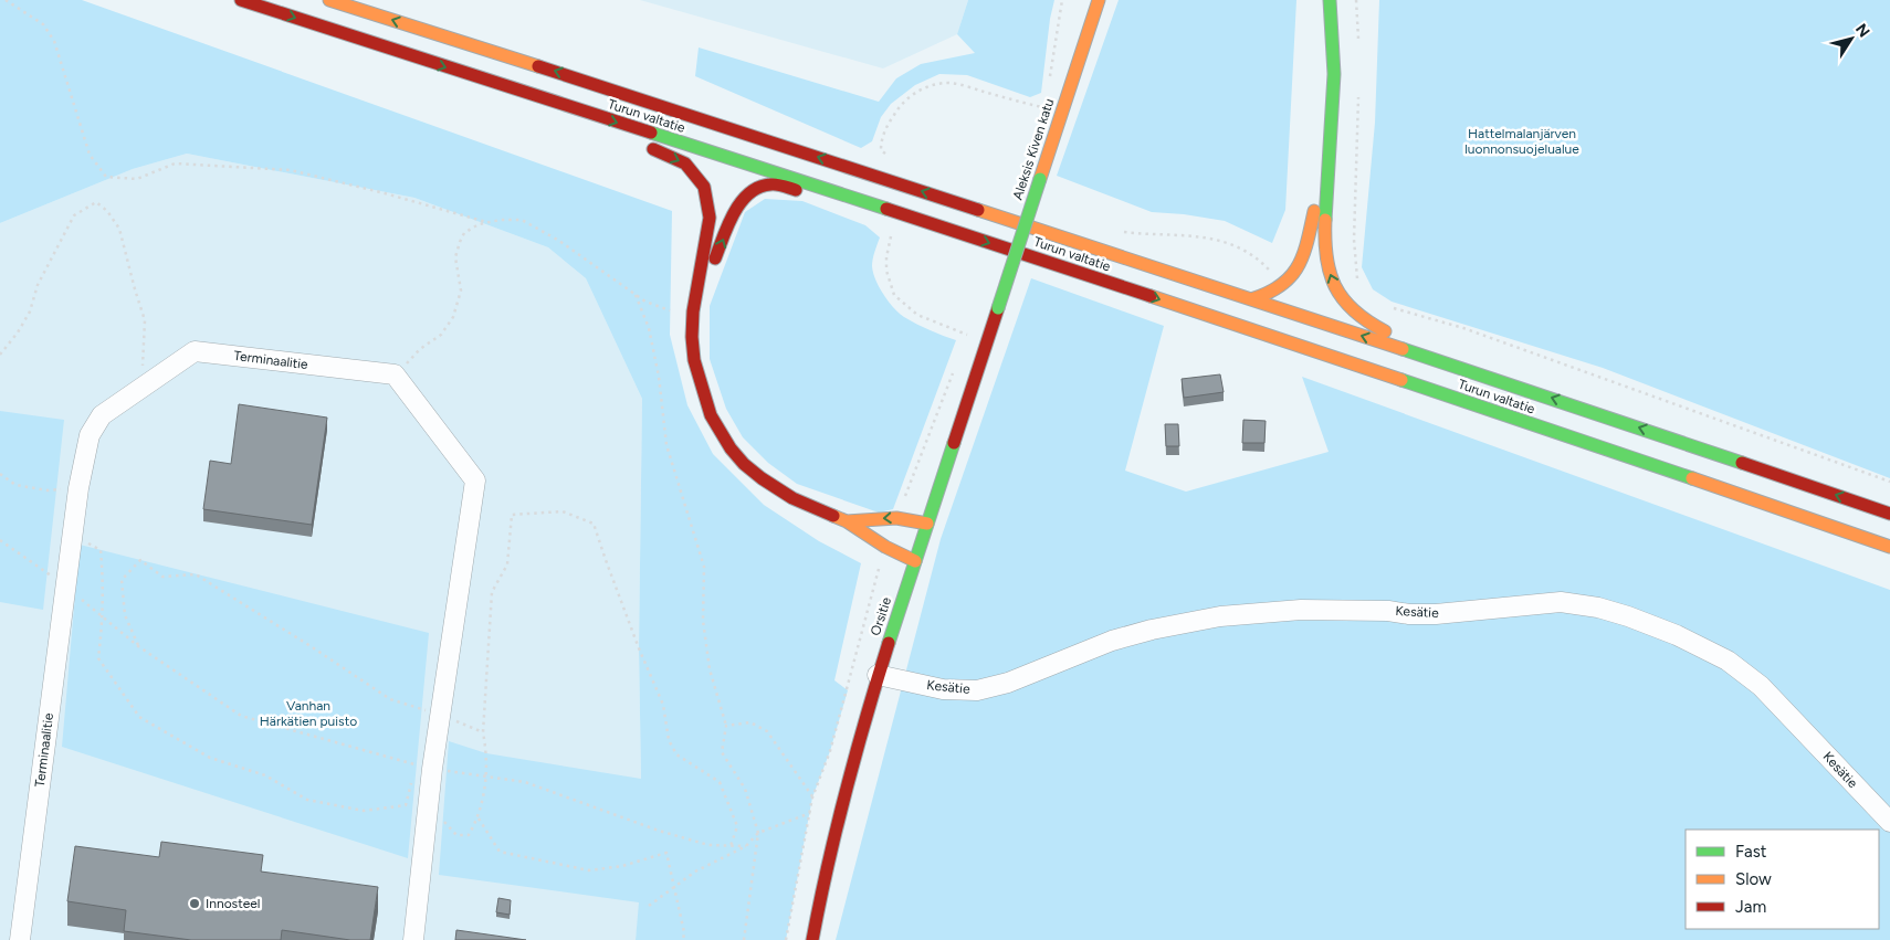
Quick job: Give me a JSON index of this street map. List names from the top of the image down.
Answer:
{
  "streets": {
    "main road": ["Turun valtatie", "Aleksis Kiven katu", "Orsitie"],
    "street": ["Terminaalitie", "Kesätie"]
  },
  "crossings": [
    ["Aleksis Kiven katu", "Orsitie"],
    ["Kesätie", "Orsitie"]
  ],
  "parks": ["Hattelmalanjärven luonnonsuojelualue", "Vanhan Härkätien puisto"],
  "places": ["Innosteel"],
  "legend": ["Fast", "Slow", "Jam"],
  "north": "top right"
}
